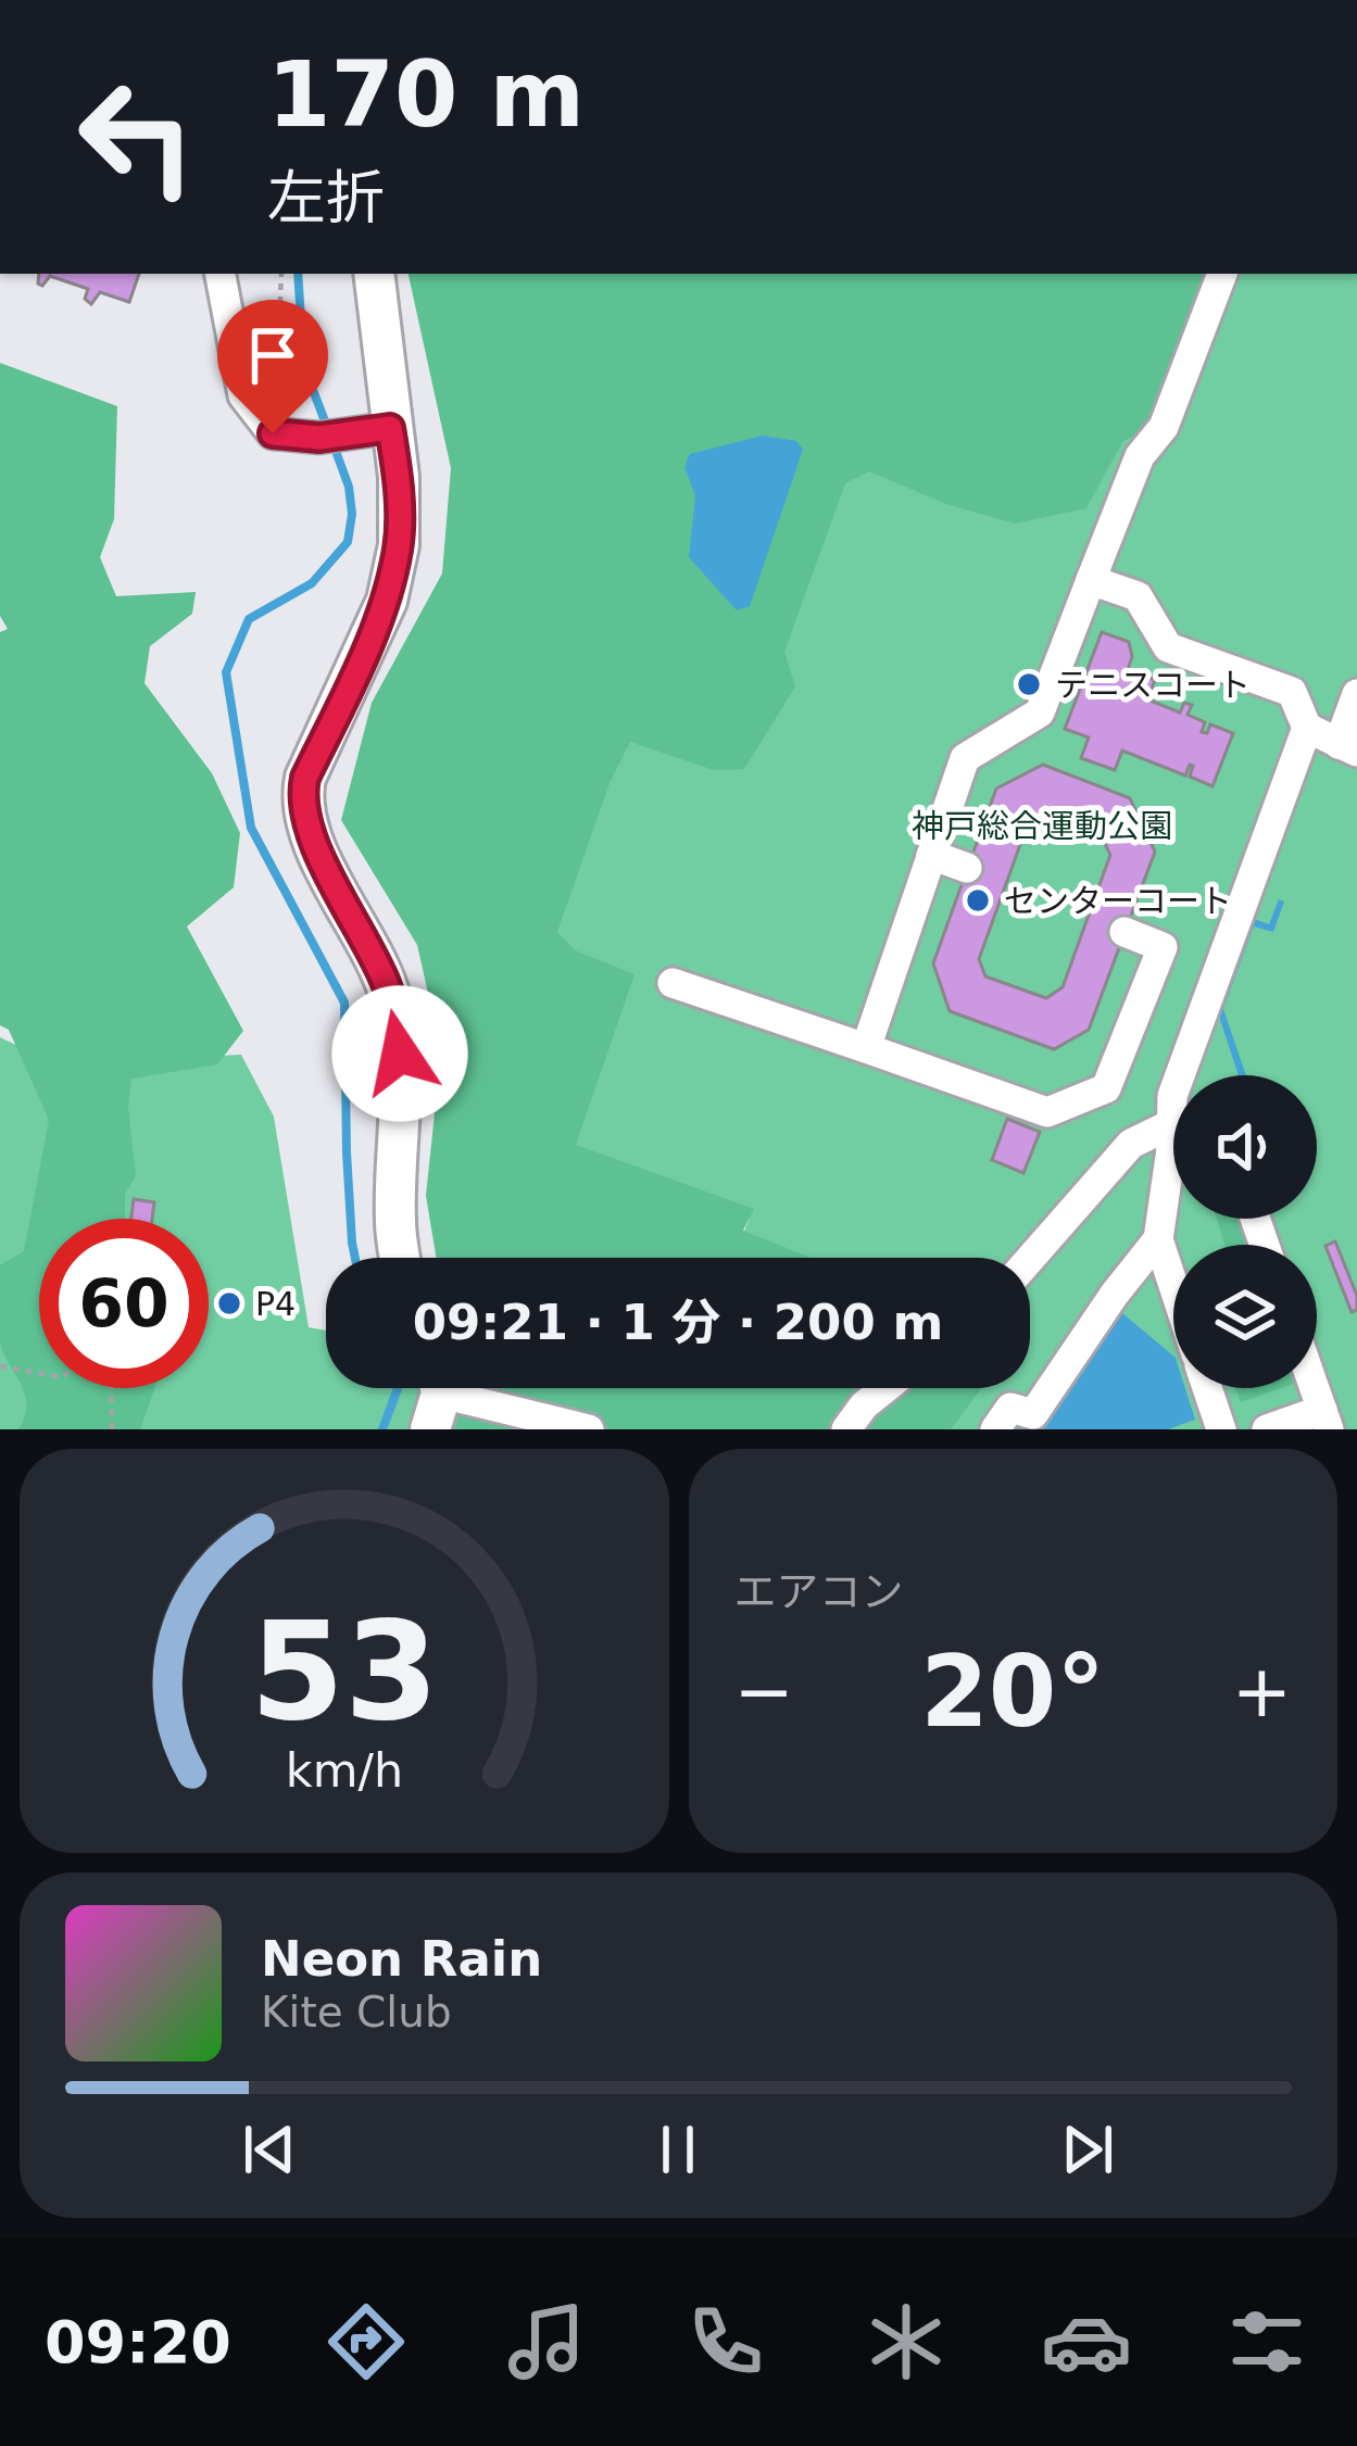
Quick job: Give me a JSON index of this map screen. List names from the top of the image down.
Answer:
{
  "parks": ["神戸総合運動公園"],
  "places": ["テニスコート", "センターコート", "P4"],
  "page": {
    "turn": ["170 m", "左折"],
    "limit": "60",
    "trip": "09:21 · 1 分 · 200 m",
    "tile": "エアコン",
    "heat": ["−", "20°", "+"],
    "song": ["Neon Rain", "Kite Club"],
    "tabs": "09:20",
    "gauge": ["53", "km/h"]
  }
}
